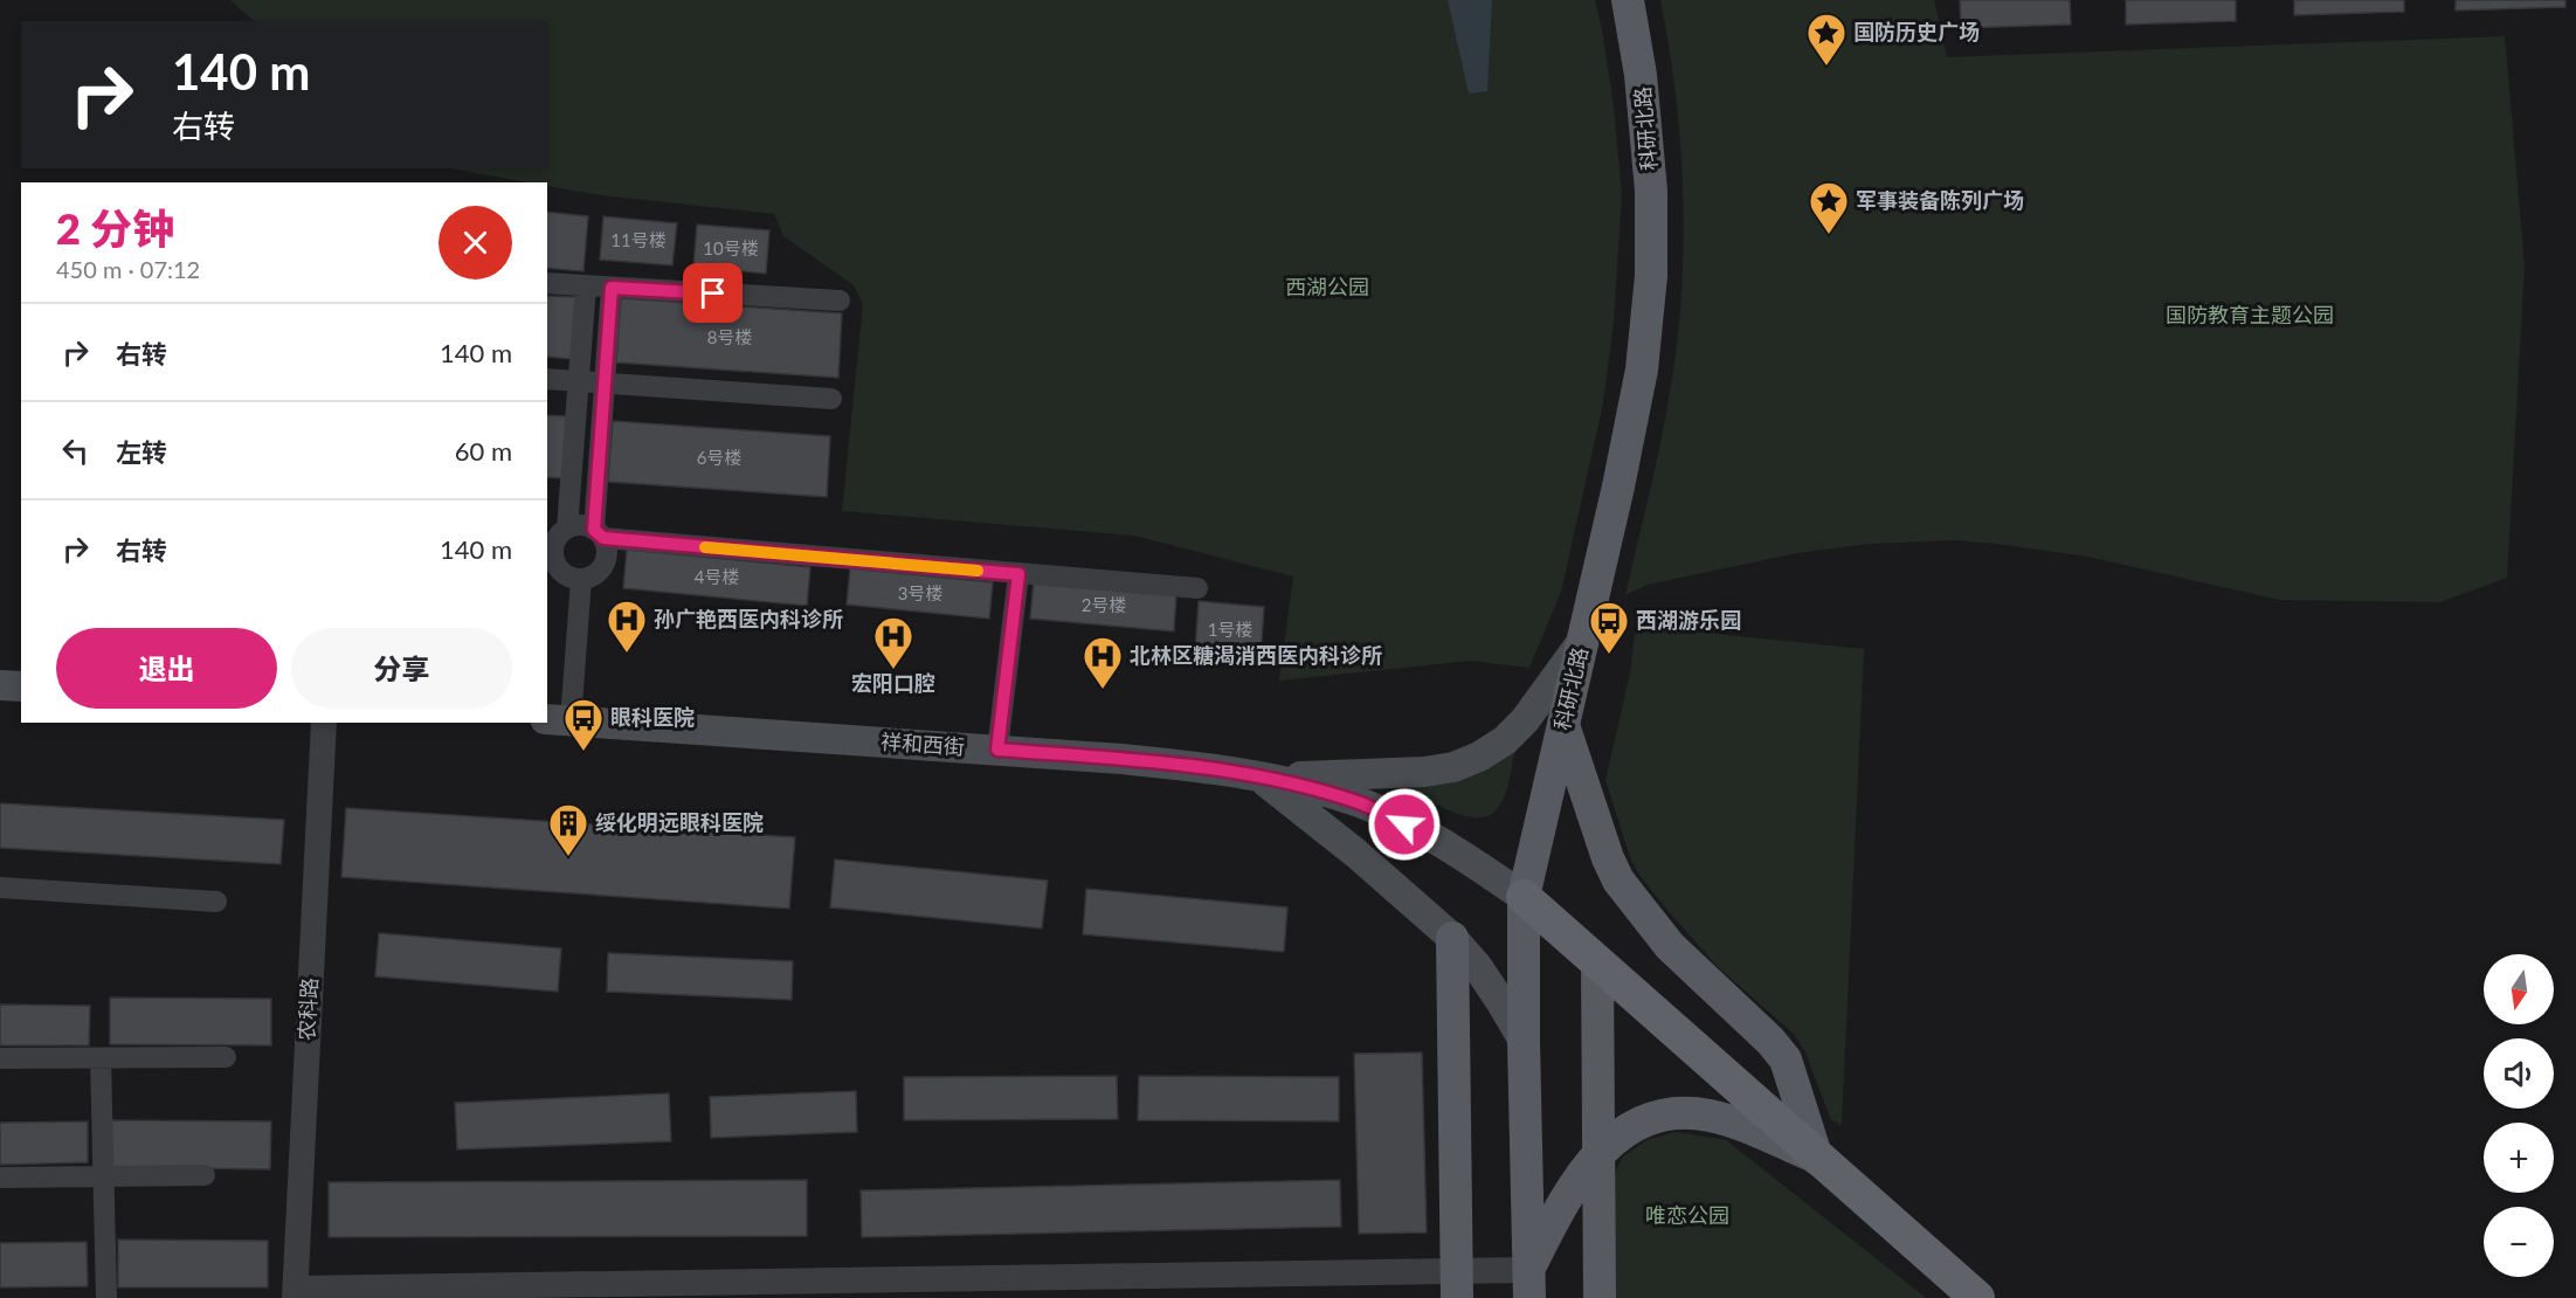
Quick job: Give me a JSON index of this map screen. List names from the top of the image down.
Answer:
{
  "streets": {
    "main road": ["科研北路", "祥和西街"],
    "street": ["农科路"]
  },
  "crossings": [
    ["科研北路", "祥和西街"]
  ],
  "parks": ["西湖公园", "国防教育主题公园", "唯恋公园"],
  "places": {
    "place": ["国防历史广场", "军事装备陈列广场"],
    "hospital": ["孙广艳西医内科诊所", "宏阳口腔", "北林区糖渴消西医内科诊所"],
    "bus stop": ["西湖游乐园", "眼科医院"],
    "building": ["绥化明远眼科医院"]
  },
  "house_numbers": [
    "11号楼",
    "10号楼",
    "8号楼",
    "6号楼",
    "4号楼",
    "3号楼",
    "2号楼",
    "1号楼"
  ],
  "north": "bottom",
  "page": {
    "turn": ["140 m", "右转"],
    "heading": ["2 分钟", "450 m · 07:12"],
    "list": [
      {
        "name": "右转",
        "value": "140 m"
      },
      {
        "name": "左转",
        "value": "60 m"
      },
      {
        "name": "右转",
        "value": "140 m"
      }
    ],
    "buttons": ["退出", "分享"],
    "map_buttons": ["+", "−"]
  }
}
